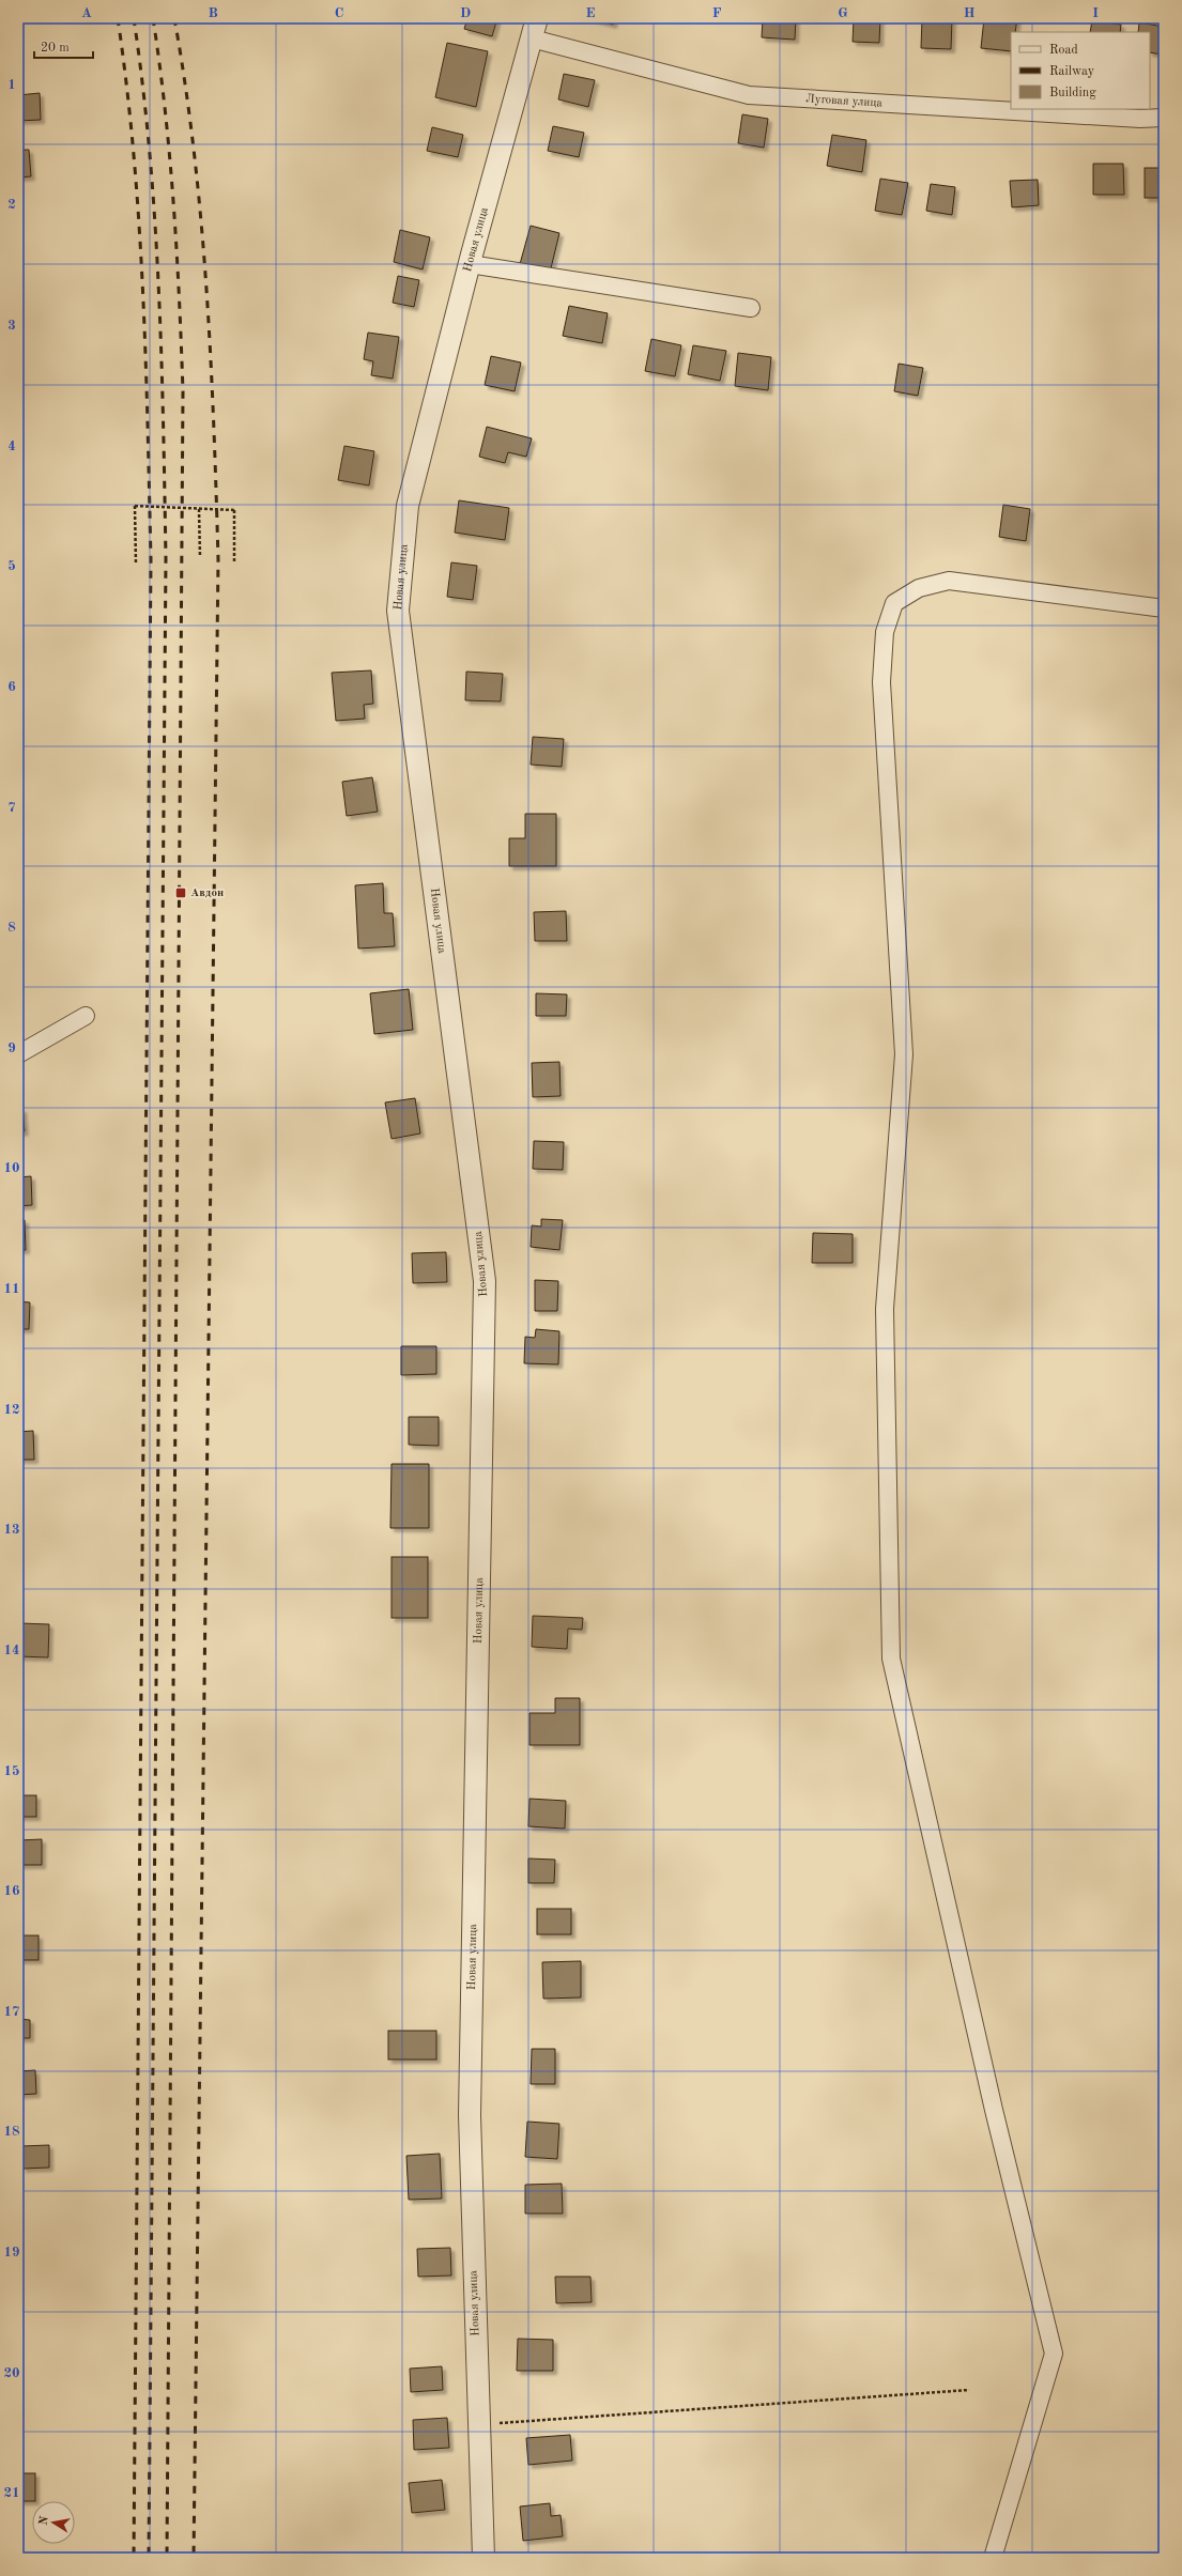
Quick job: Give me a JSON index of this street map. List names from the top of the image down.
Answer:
{
  "streets": {
    "street": ["Луговая улица", "Новая улица"]
  },
  "crossings": [
    ["Луговая улица", "Новая улица"]
  ],
  "places": {
    "transit": ["Авдон"]
  },
  "legend": ["Road", "Railway", "Building"],
  "scale_bar": "20 m",
  "north": "left",
  "grid": {
    "columns": [
      "A",
      "B",
      "C",
      "D",
      "E",
      "F",
      "G",
      "H",
      "I"
    ],
    "rows": [
      "1",
      "2",
      "3",
      "4",
      "5",
      "6",
      "7",
      "8",
      "9",
      "10",
      "11",
      "12",
      "13",
      "14",
      "15",
      "16",
      "17",
      "18",
      "19",
      "20",
      "21"
    ]
  }
}
